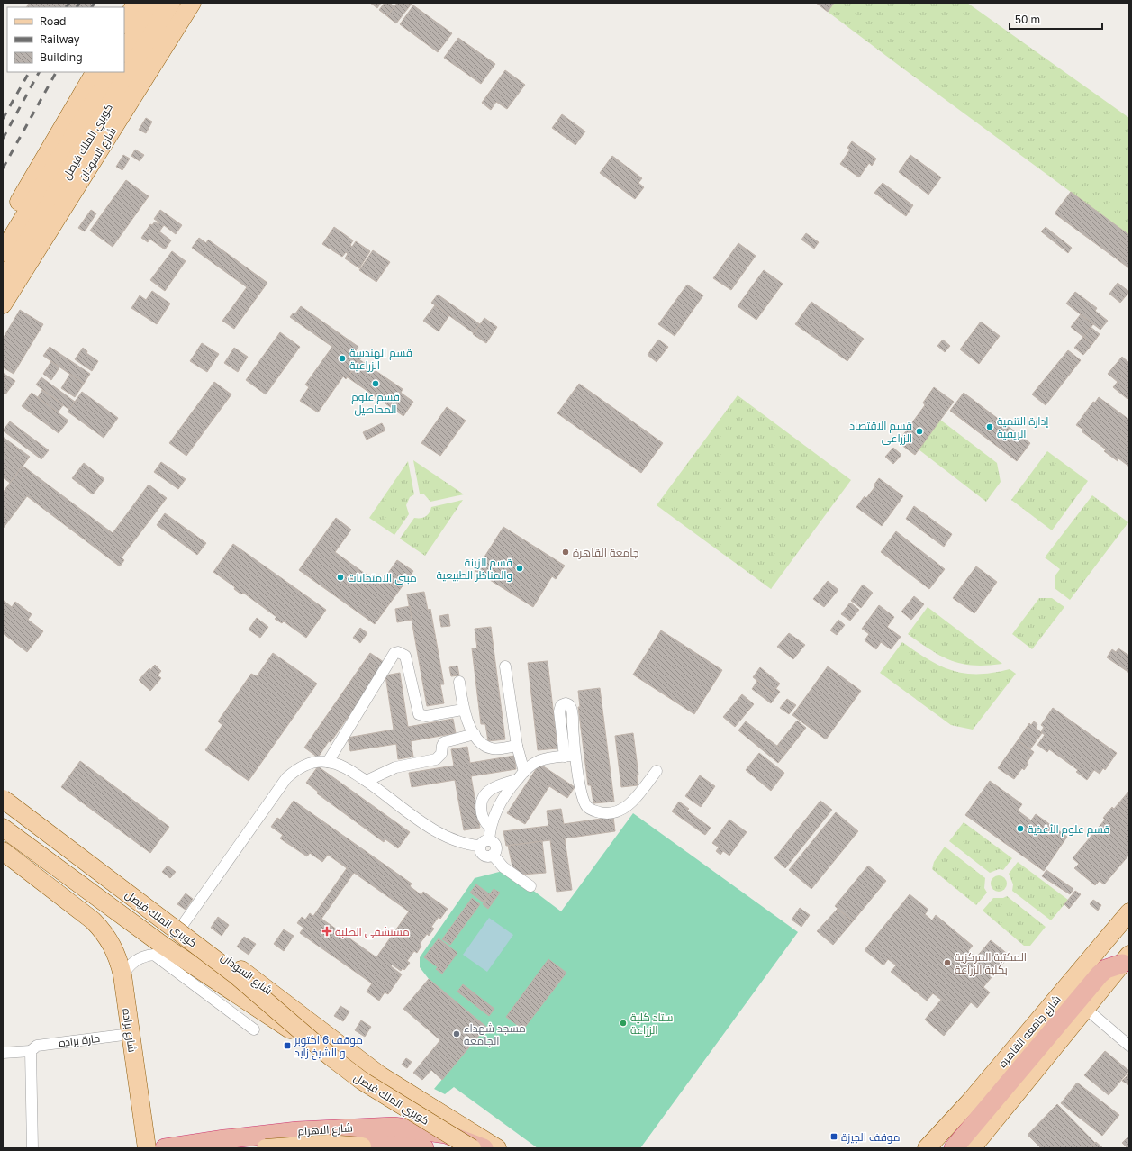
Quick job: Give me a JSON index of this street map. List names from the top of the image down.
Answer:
{
  "streets": {
    "highway": ["شارع الاهرام"],
    "main road": [
      "كوبري الملك فيصل",
      "شارع السودان",
      "شارع براده",
      "شارع جامعه القاهره"
    ],
    "street": ["حارة براده"]
  },
  "crossings": [
    ["كوبري الملك فيصل", "شارع السودان"],
    ["كوبري الملك فيصل", "شارع الاهرام"],
    ["شارع السودان", "شارع الاهرام"],
    ["شارع براده", "حارة براده"]
  ],
  "places": {
    "other": [
      "قسم الهندسة الزراعية",
      "قسم علوم المحاصيل",
      "إدارة التنمية الريفية",
      "قسم الاقتصاد الزراعى",
      "جامعة القاهرة",
      "قسم الزينة والمناظر الطبيعية",
      "مبنى الامتحانات",
      "قسم علوم الأغذية",
      "المكتبة المركزية بكلية الزراعة",
      "ستاد كلية الزراعة",
      "مسجد شهداء الجامعة"
    ],
    "health": ["مستشفى الطلبة"],
    "transit": ["موقف 6 اكتوبر و الشيخ زايد", "موقف الجيزة"]
  },
  "legend": ["Road", "Railway", "Building"],
  "scale_bar": "50 m"
}
